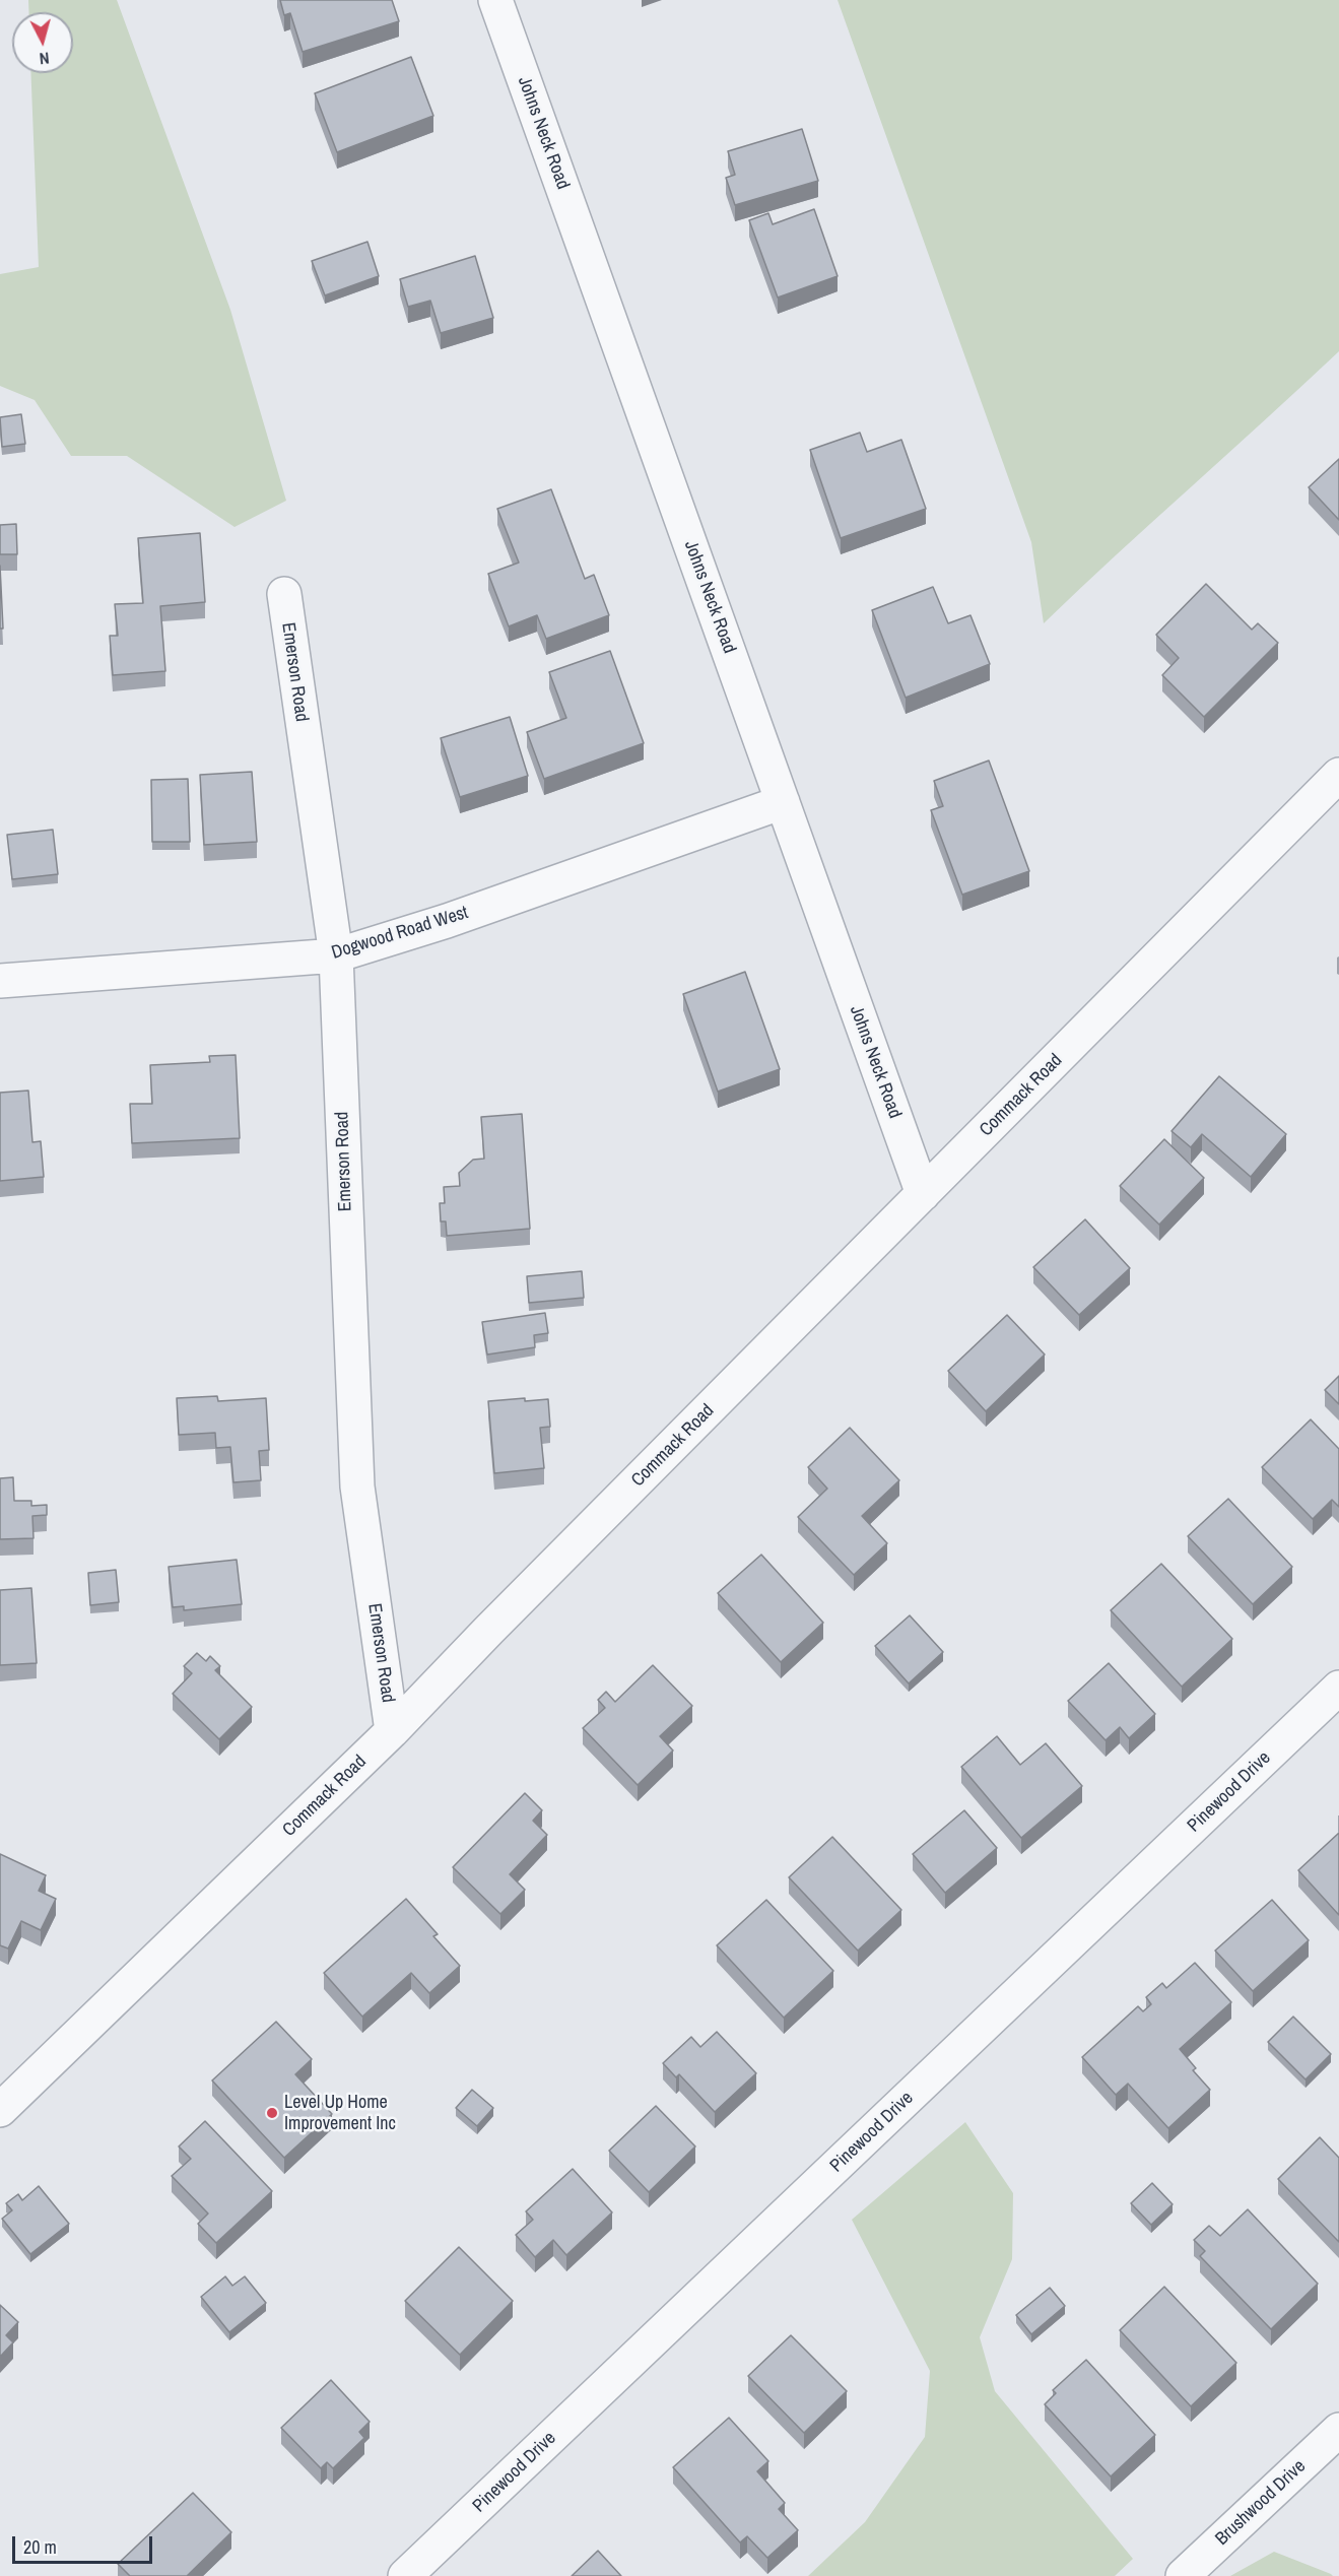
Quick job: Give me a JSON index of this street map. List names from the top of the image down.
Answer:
{
  "streets": {
    "street": [
      "Johns Neck Road",
      "Emerson Road",
      "Dogwood Road West",
      "Commack Road",
      "Pinewood Drive",
      "Brushwood Drive"
    ]
  },
  "crossings": [
    ["Johns Neck Road", "Dogwood Road West"],
    ["Johns Neck Road", "Commack Road"],
    ["Emerson Road", "Dogwood Road West"],
    ["Emerson Road", "Commack Road"]
  ],
  "places": ["Level Up Home Improvement Inc"],
  "scale_bar": "20 m",
  "north": "bottom"
}
